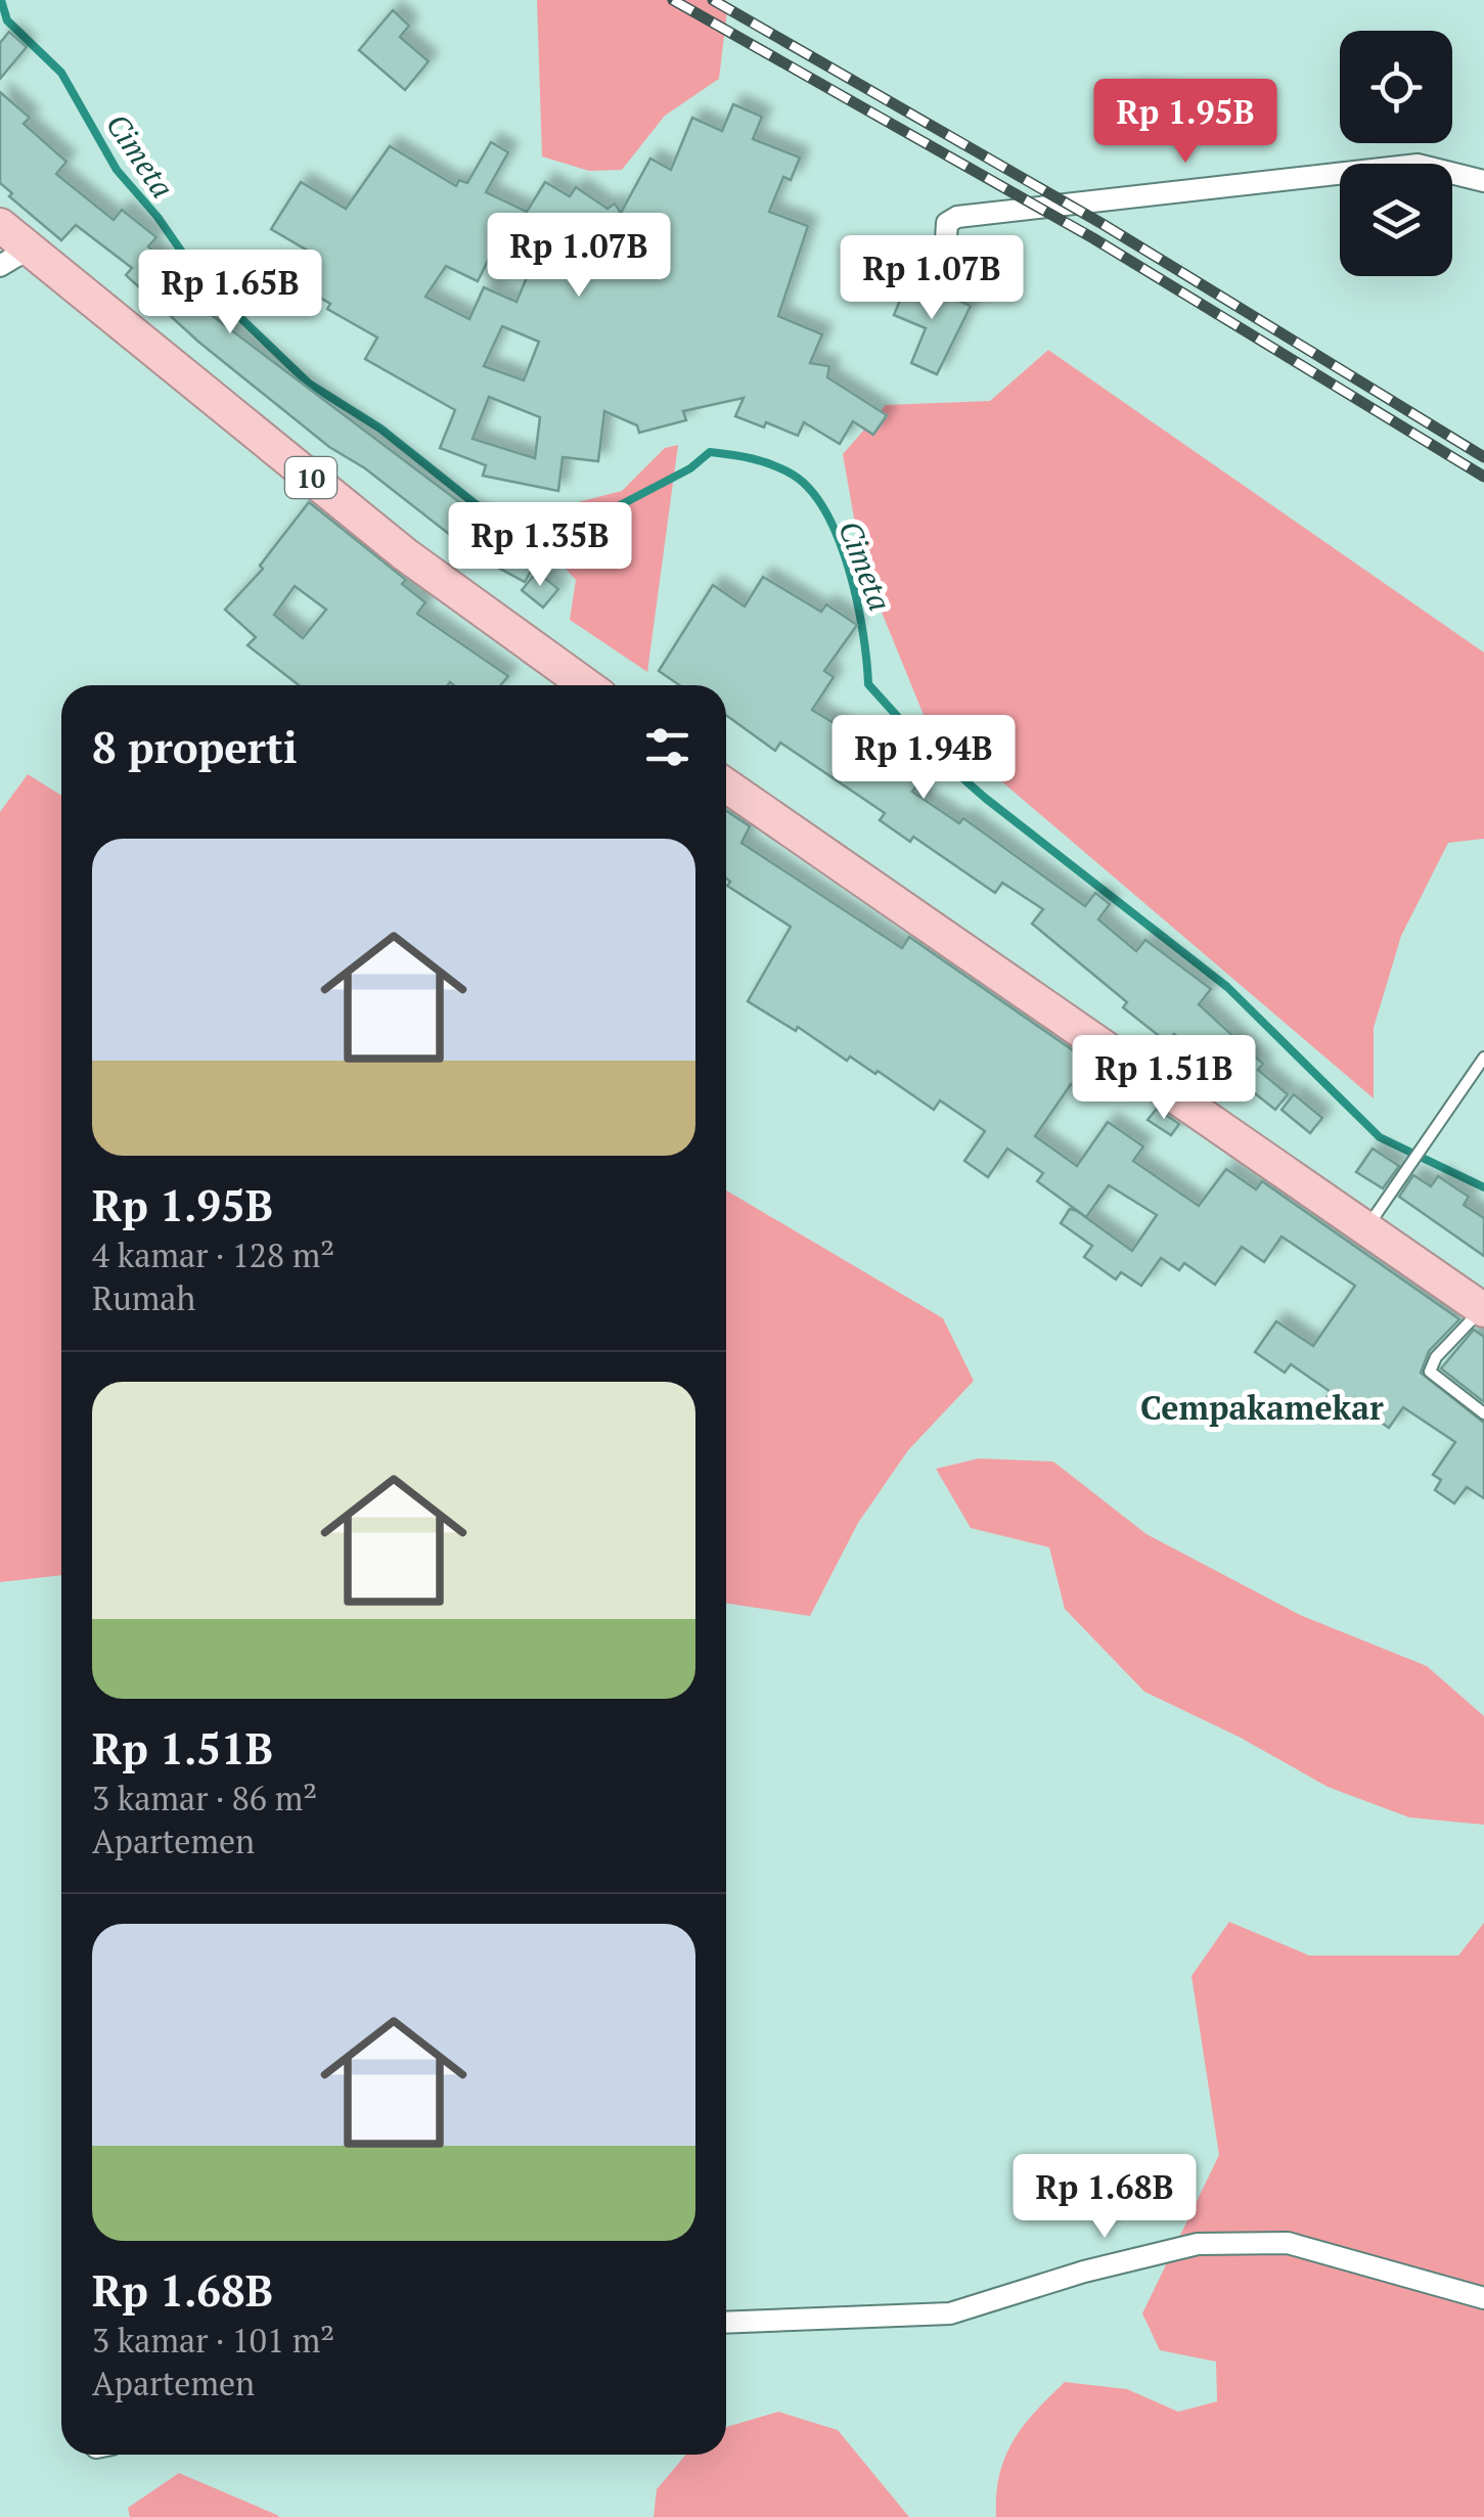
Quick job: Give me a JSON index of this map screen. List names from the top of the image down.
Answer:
{
  "streets": {
    "highway": ["10"]
  },
  "districts": ["Cempakamekar"],
  "water": ["Cimeta"],
  "page": {
    "price": [
      "Rp 1.95B",
      "Rp 1.07B",
      "Rp 1.07B",
      "Rp 1.65B",
      "Rp 1.35B",
      "Rp 1.94B",
      "Rp 1.51B",
      "Rp 1.68B"
    ],
    "heading": "8 properti",
    "list": [
      {
        "name": "Rp 1.95B",
        "note": "4 kamar · 128 m² · Rumah"
      },
      {
        "name": "Rp 1.51B",
        "note": "3 kamar · 86 m² · Apartemen"
      },
      {
        "name": "Rp 1.68B",
        "note": "3 kamar · 101 m² · Apartemen"
      }
    ]
  }
}
